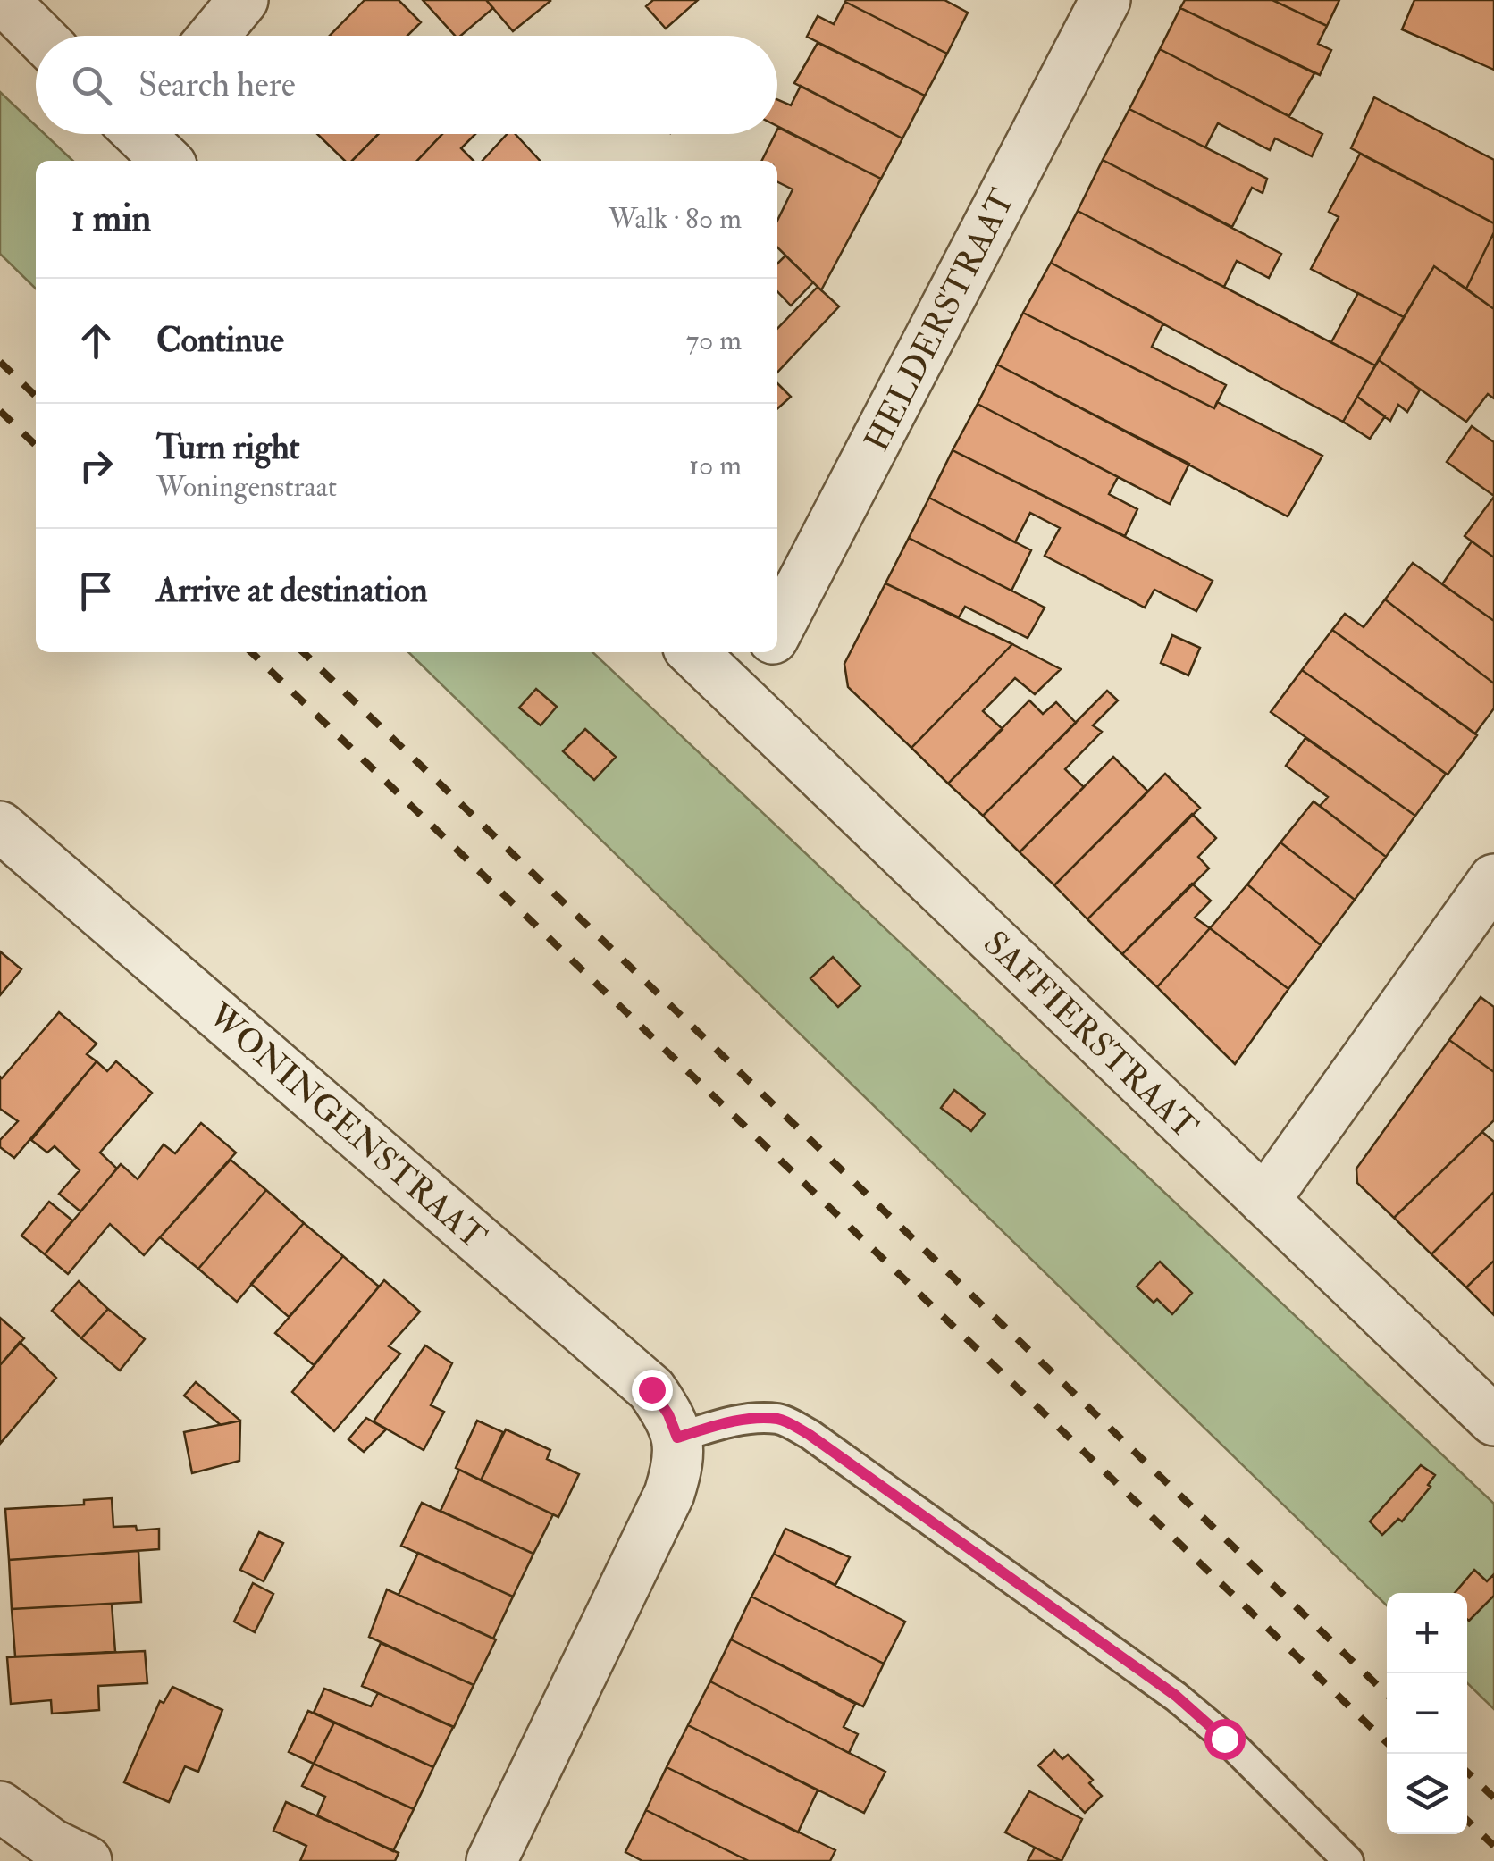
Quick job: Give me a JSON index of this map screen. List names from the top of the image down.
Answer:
{
  "streets": {
    "street": ["HELDERSTRAAT", "SAFFIERSTRAAT", "WONINGENSTRAAT"]
  },
  "page": {
    "search": "Search here",
    "heading": ["1 min", "Walk · 80 m"],
    "list": [
      ["Continue", "70 m"],
      ["Turn right", "Woningenstraat", "10 m"],
      "Arrive at destination"
    ],
    "map_buttons": ["+", "−"]
  }
}
